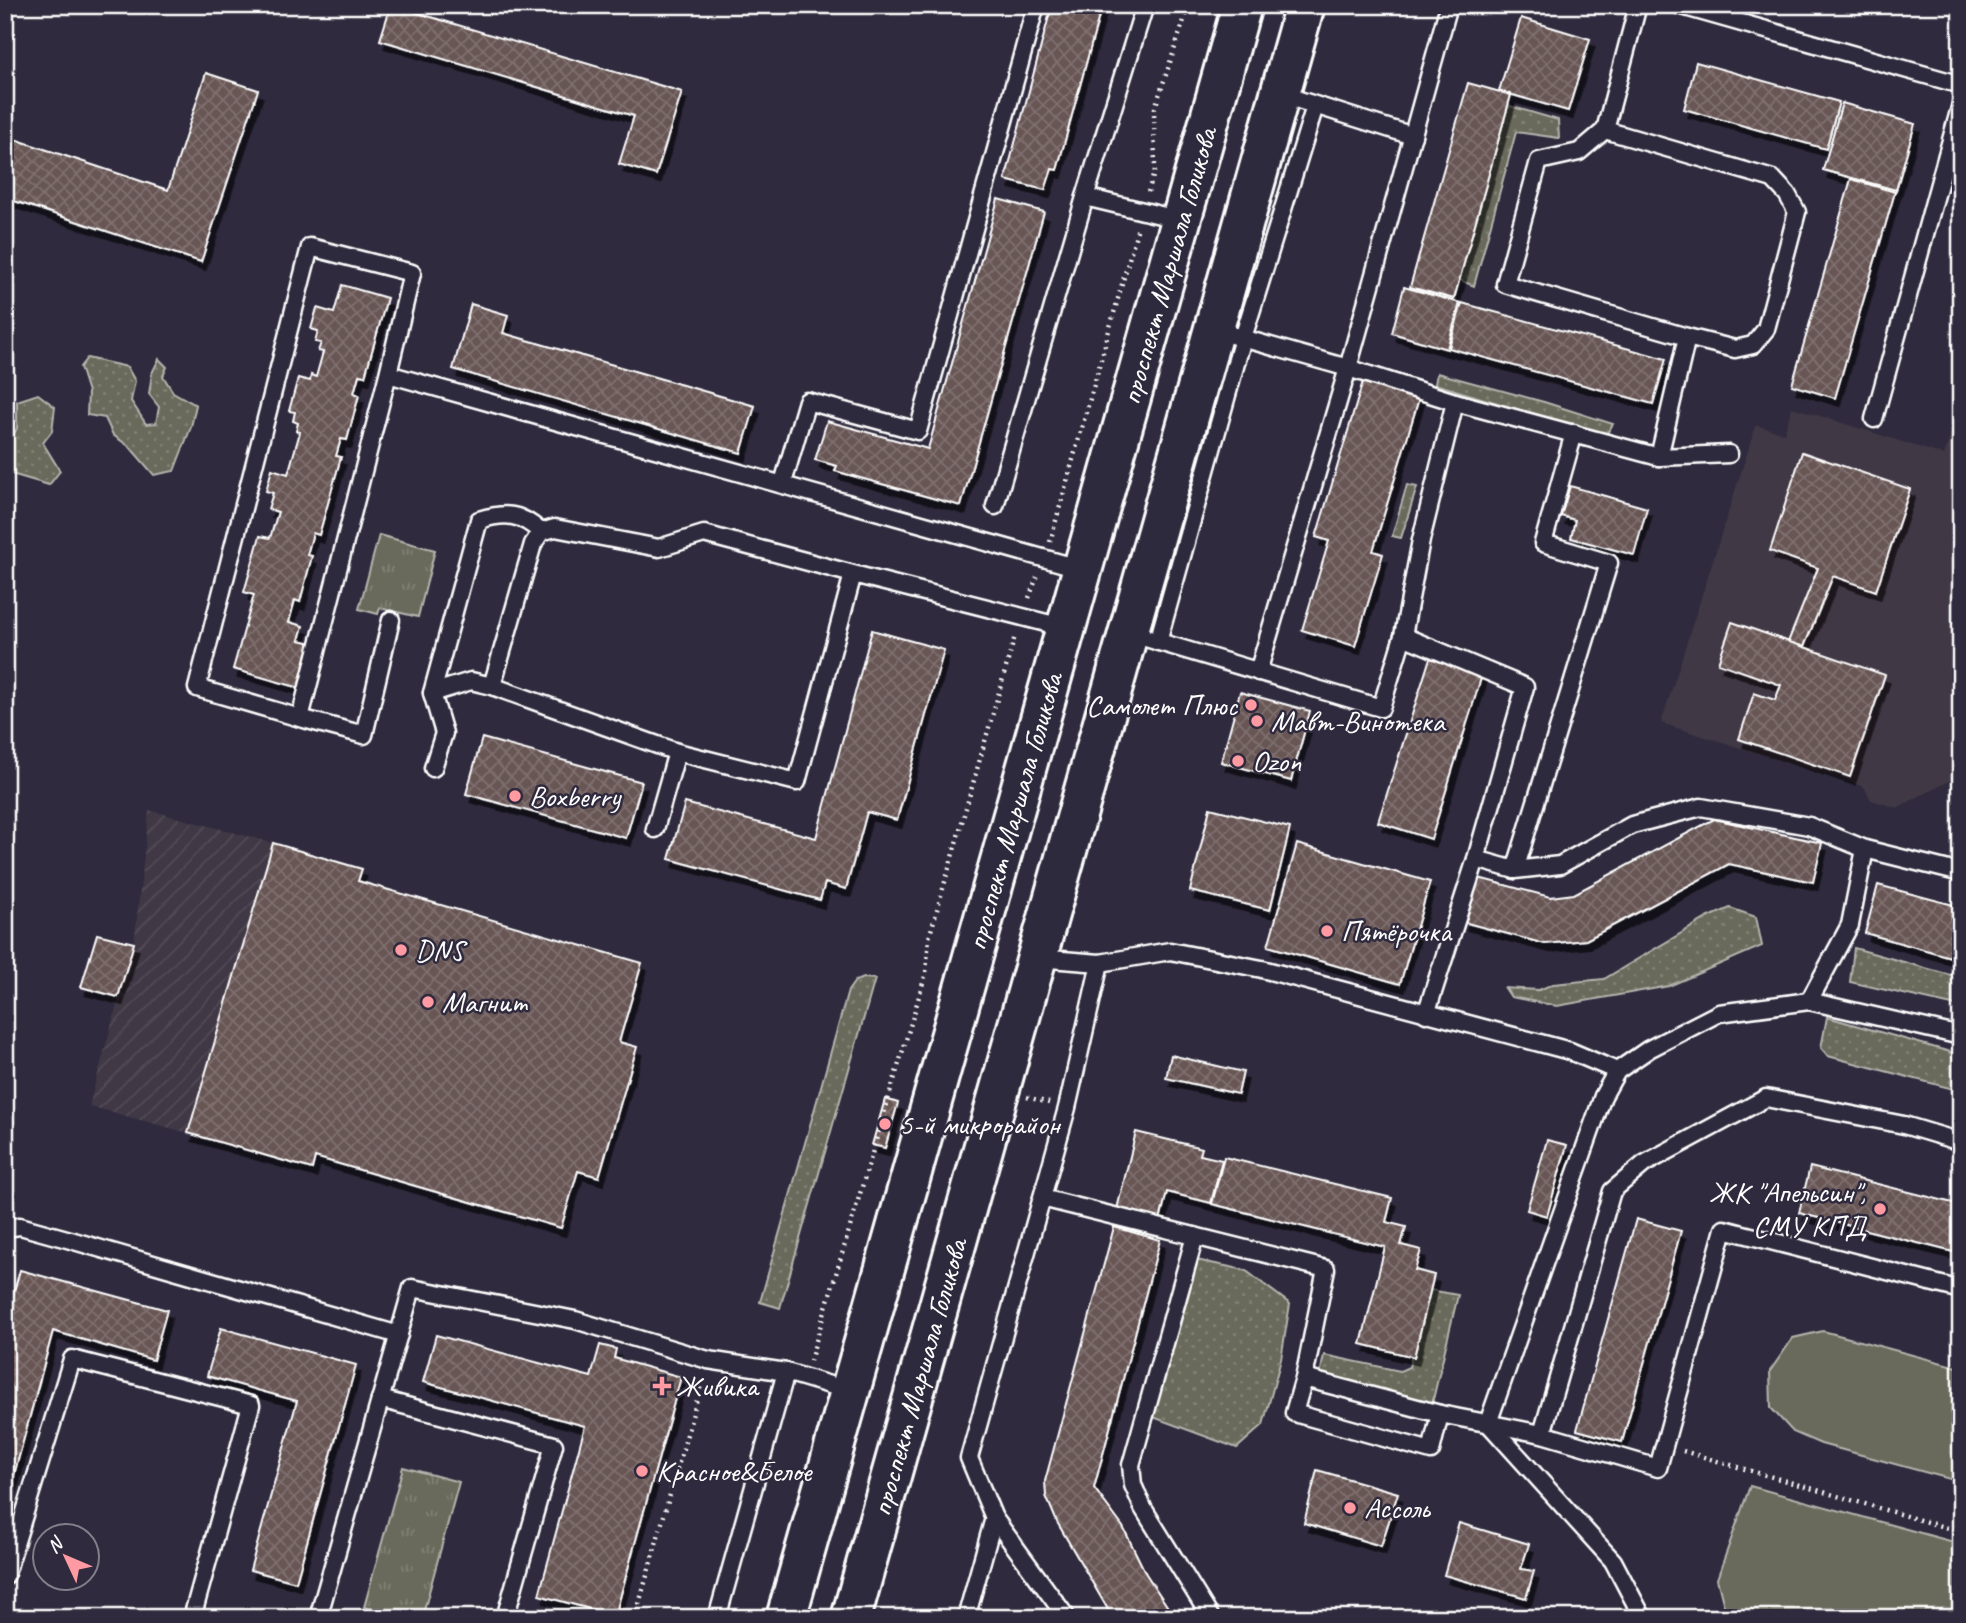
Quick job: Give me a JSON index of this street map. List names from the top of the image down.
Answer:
{
  "streets": {
    "main road": ["проспект Маршала Голикова"]
  },
  "places": {
    "other": [
      "Самолет Плюс",
      "Мавт-Винотека",
      "Ozon",
      "Boxberry",
      "Пятёрочка",
      "DNS",
      "Магнит",
      "5-й микрорайон",
      "ЖК \"Апельсин\", СМУ КПД",
      "Красное&Белое",
      "Ассоль"
    ],
    "health": ["Живика"]
  },
  "north": "top left"
}
